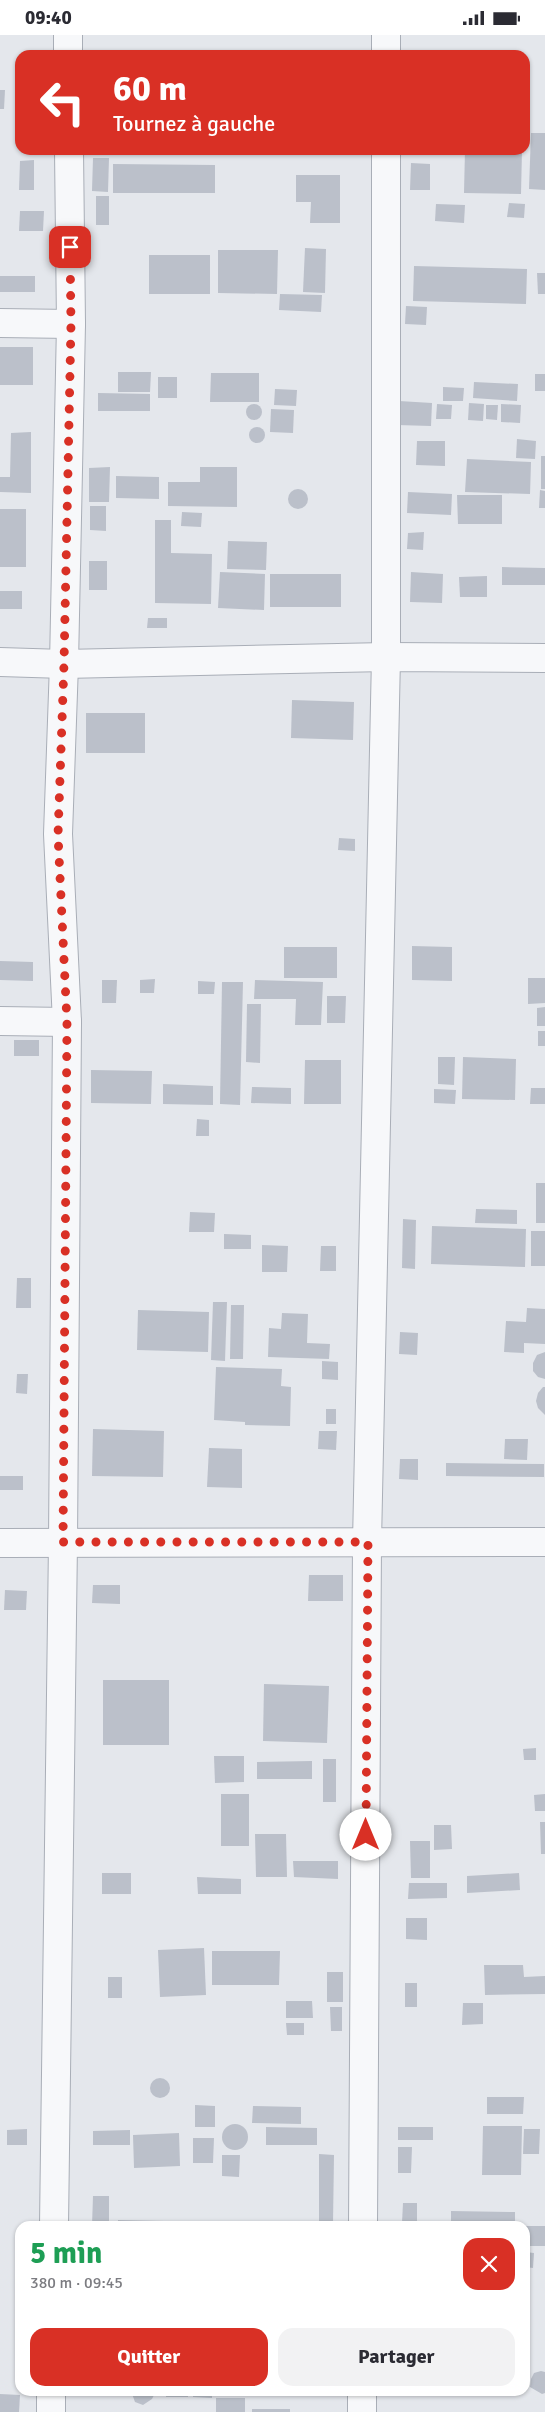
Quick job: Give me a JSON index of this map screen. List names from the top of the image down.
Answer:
{
  "page": {
    "status": "09:40",
    "turn": ["60 m", "Tournez à gauche"],
    "heading": ["5 min", "380 m · 09:45"],
    "buttons": ["Quitter", "Partager"]
  }
}
